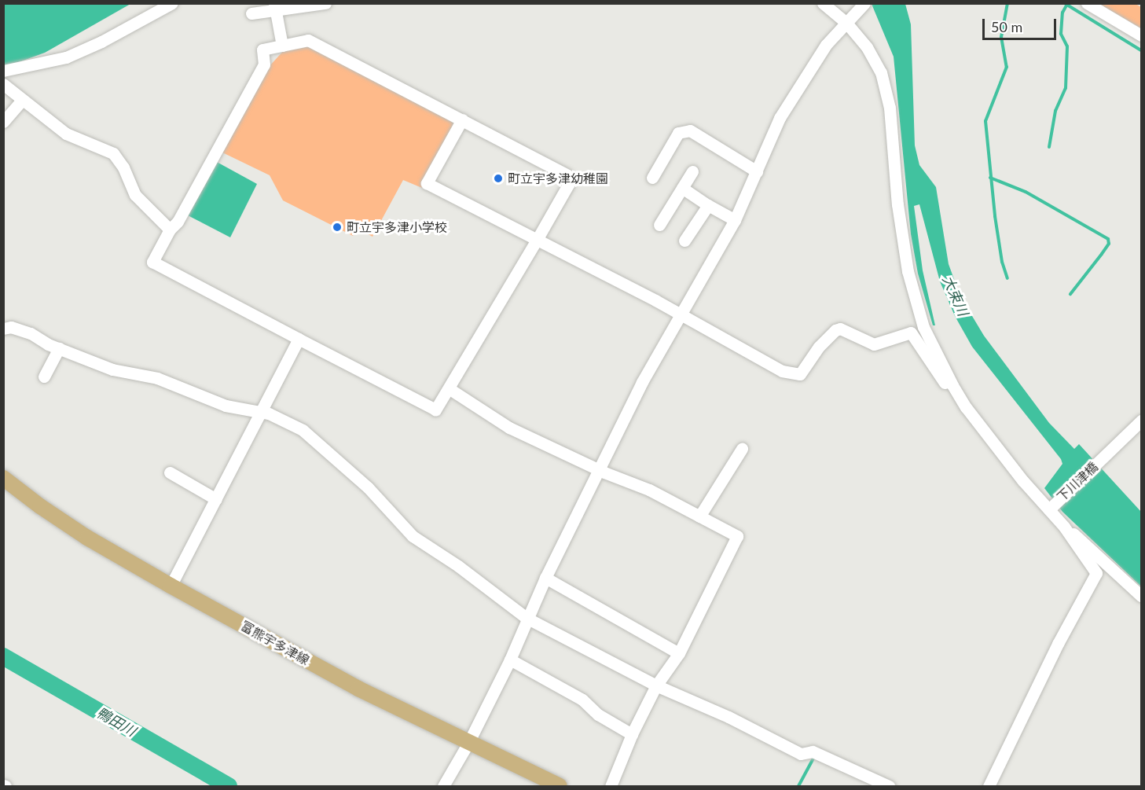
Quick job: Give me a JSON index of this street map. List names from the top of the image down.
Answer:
{
  "streets": {
    "main road": ["富熊宇多津線"],
    "street": ["下川津橋"]
  },
  "water": ["大束川", "鴨田川"],
  "places": ["町立宇多津幼稚園", "町立宇多津小学校"],
  "scale_bar": "50 m"
}
